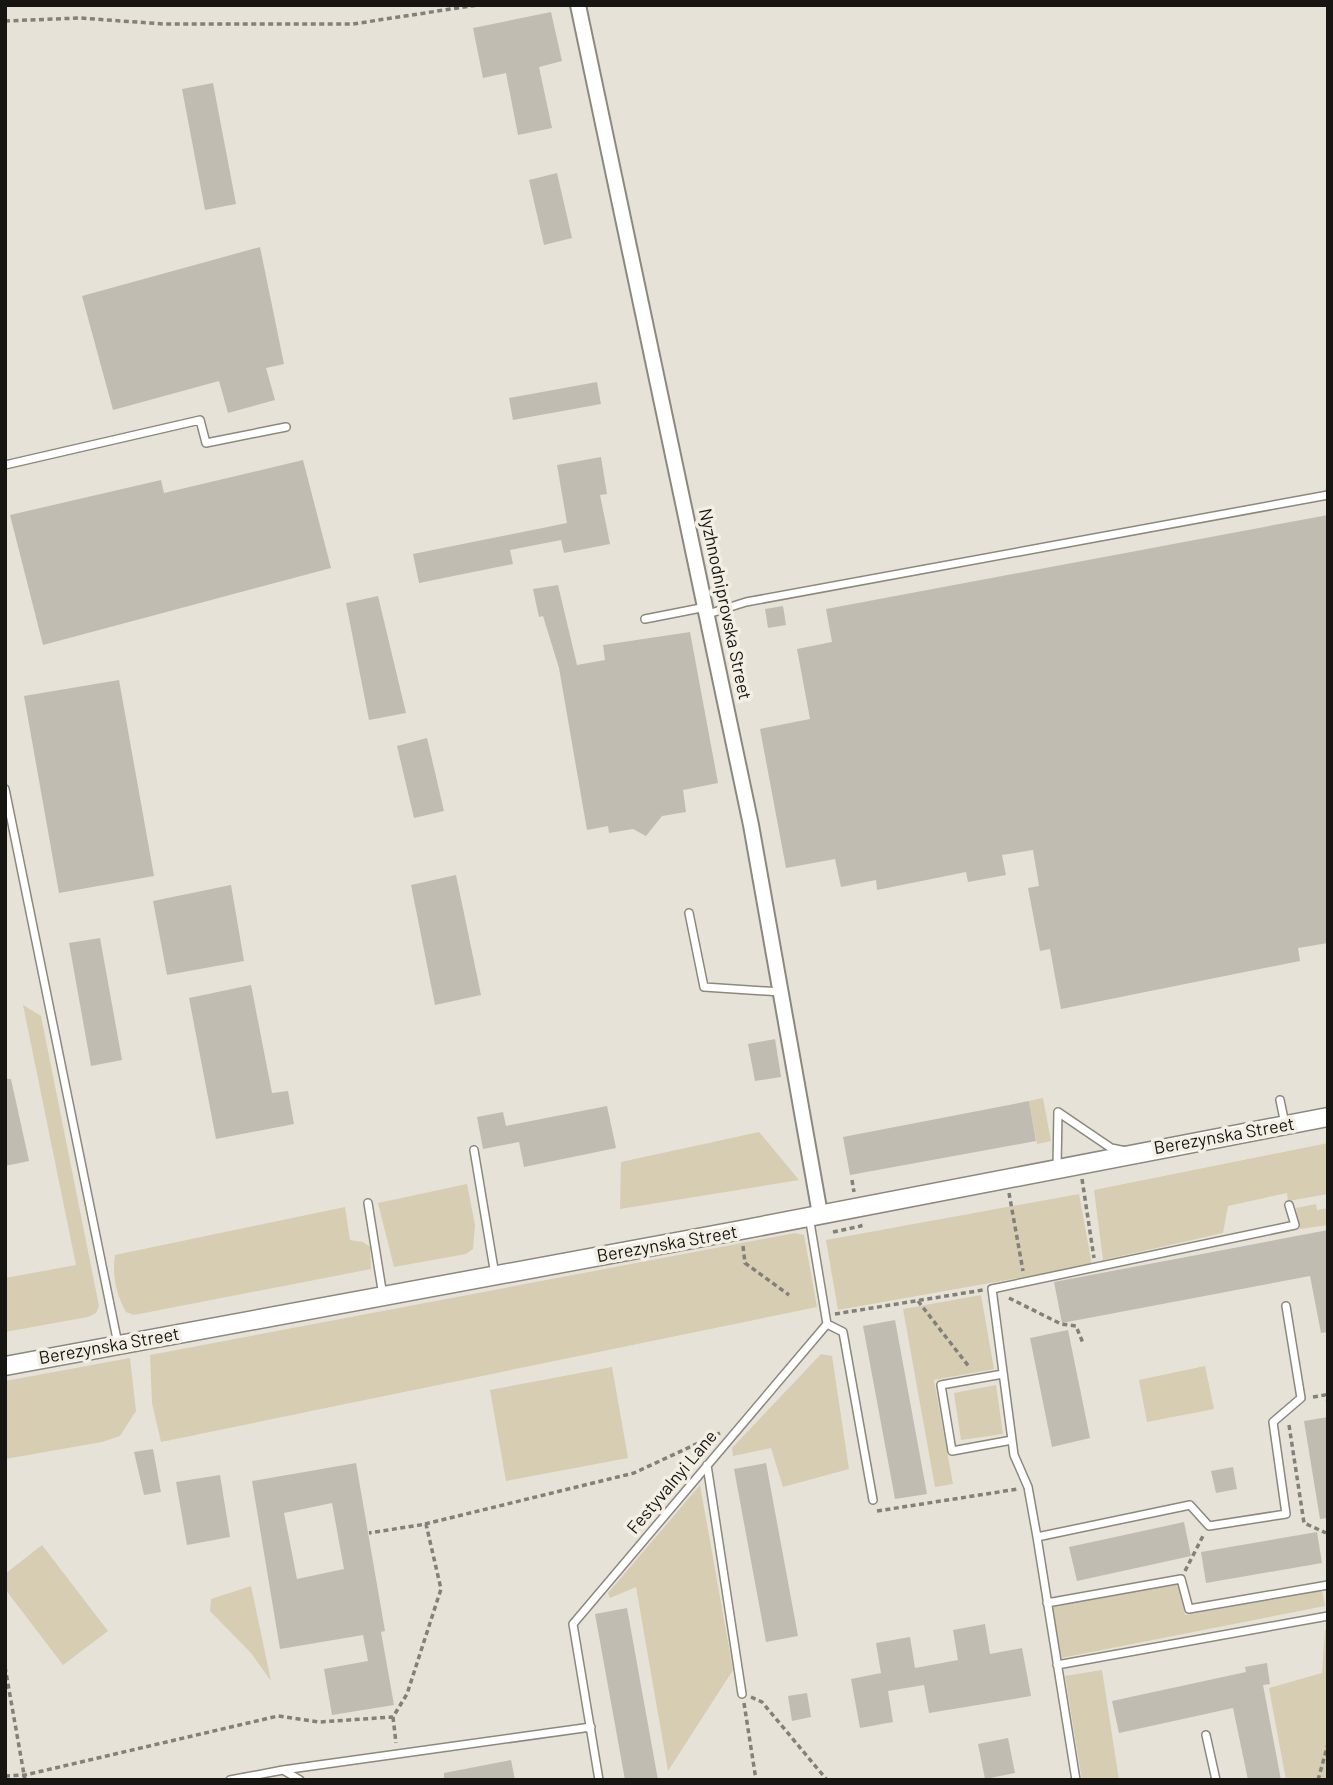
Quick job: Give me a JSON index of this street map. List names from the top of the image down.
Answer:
{
  "streets": {
    "street": ["Nyzhnodniprovska Street", "Berezynska Street"],
    "lane": ["Festyvalnyi Lane"]
  },
  "crossings": [
    ["Nyzhnodniprovska Street", "Berezynska Street"]
  ]
}
